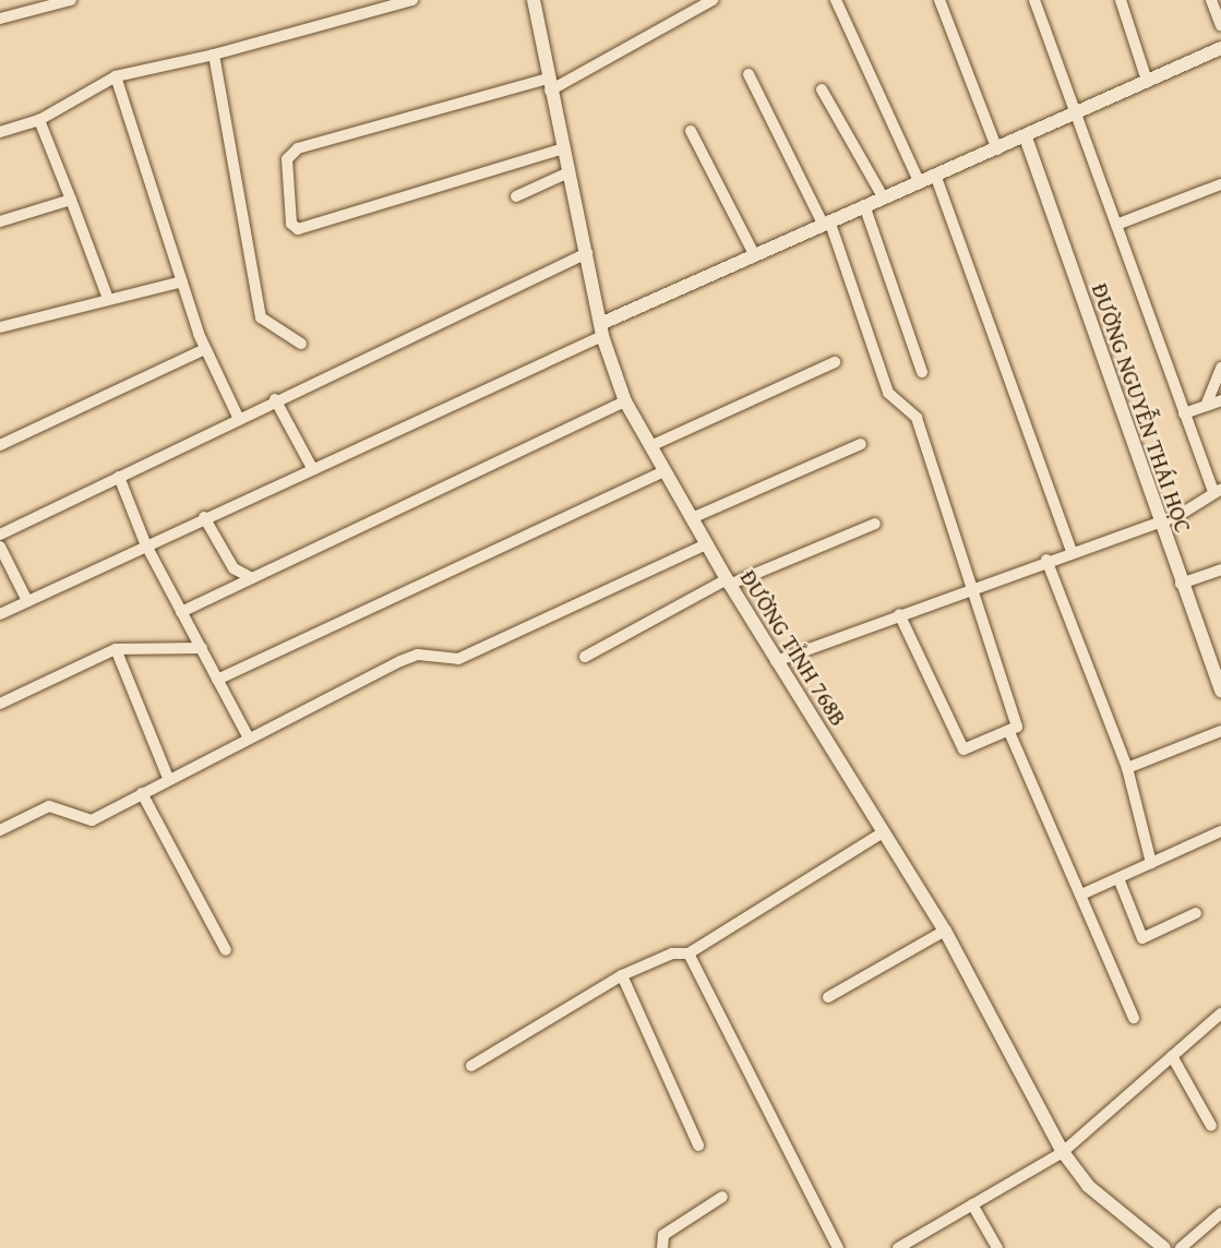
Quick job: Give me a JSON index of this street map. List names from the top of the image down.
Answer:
{
  "streets": {
    "street": ["ĐƯỜNG NGUYỄN THÁI HỌC", "ĐƯỜNG TỈNH 768B"]
  }
}
